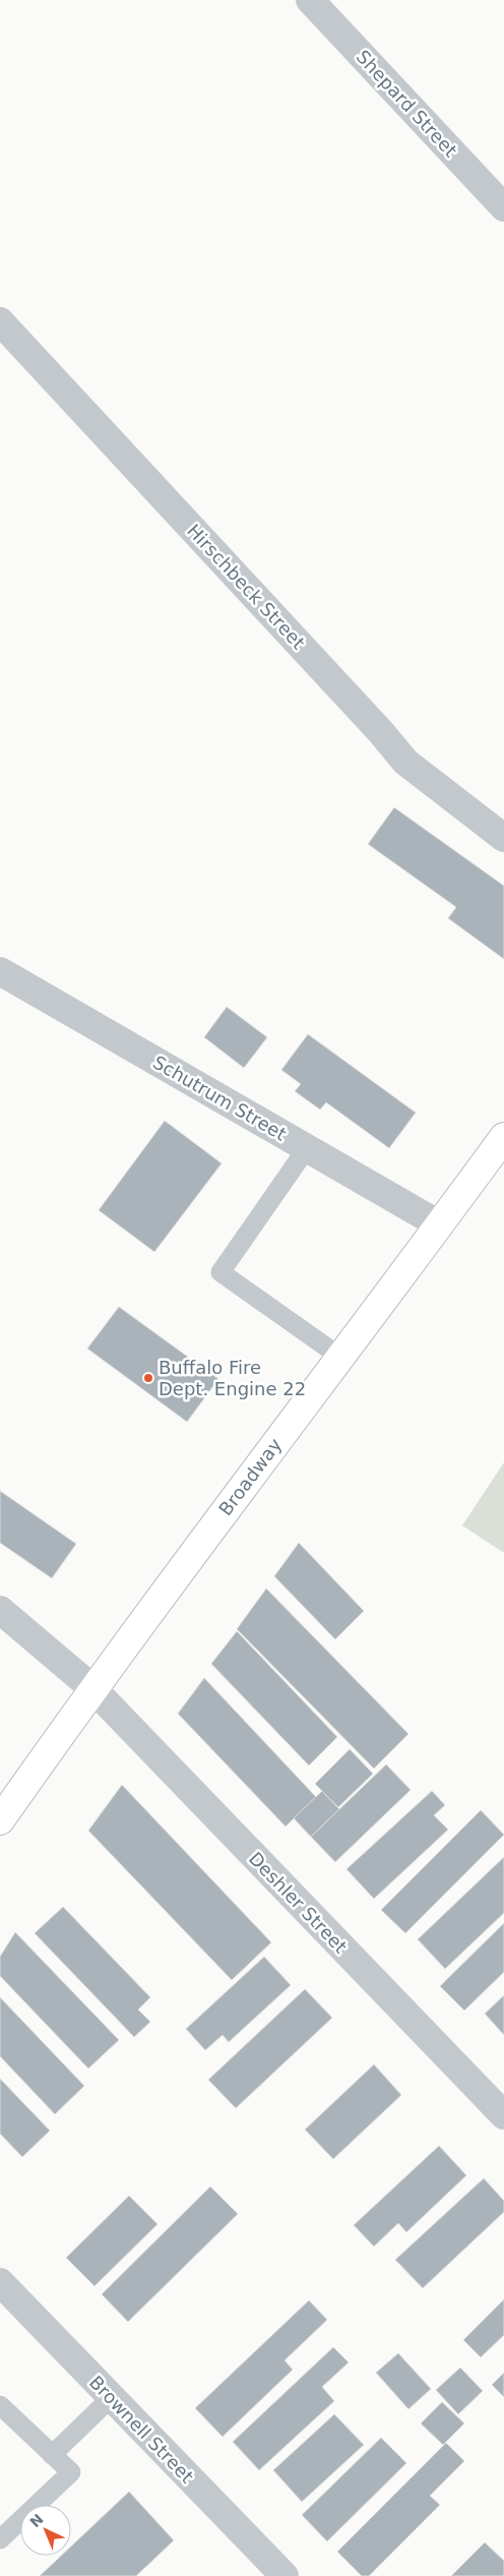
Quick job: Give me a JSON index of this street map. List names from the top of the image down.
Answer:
{
  "streets": {
    "main road": ["Broadway"],
    "street": [
      "Shepard Street",
      "Hirschbeck Street",
      "Schutrum Street",
      "Deshler Street",
      "Brownell Street"
    ]
  },
  "crossings": [
    ["Schutrum Street", "Broadway"],
    ["Broadway", "Deshler Street"]
  ],
  "places": ["Buffalo Fire Dept. Engine 22"],
  "north": "top left"
}
